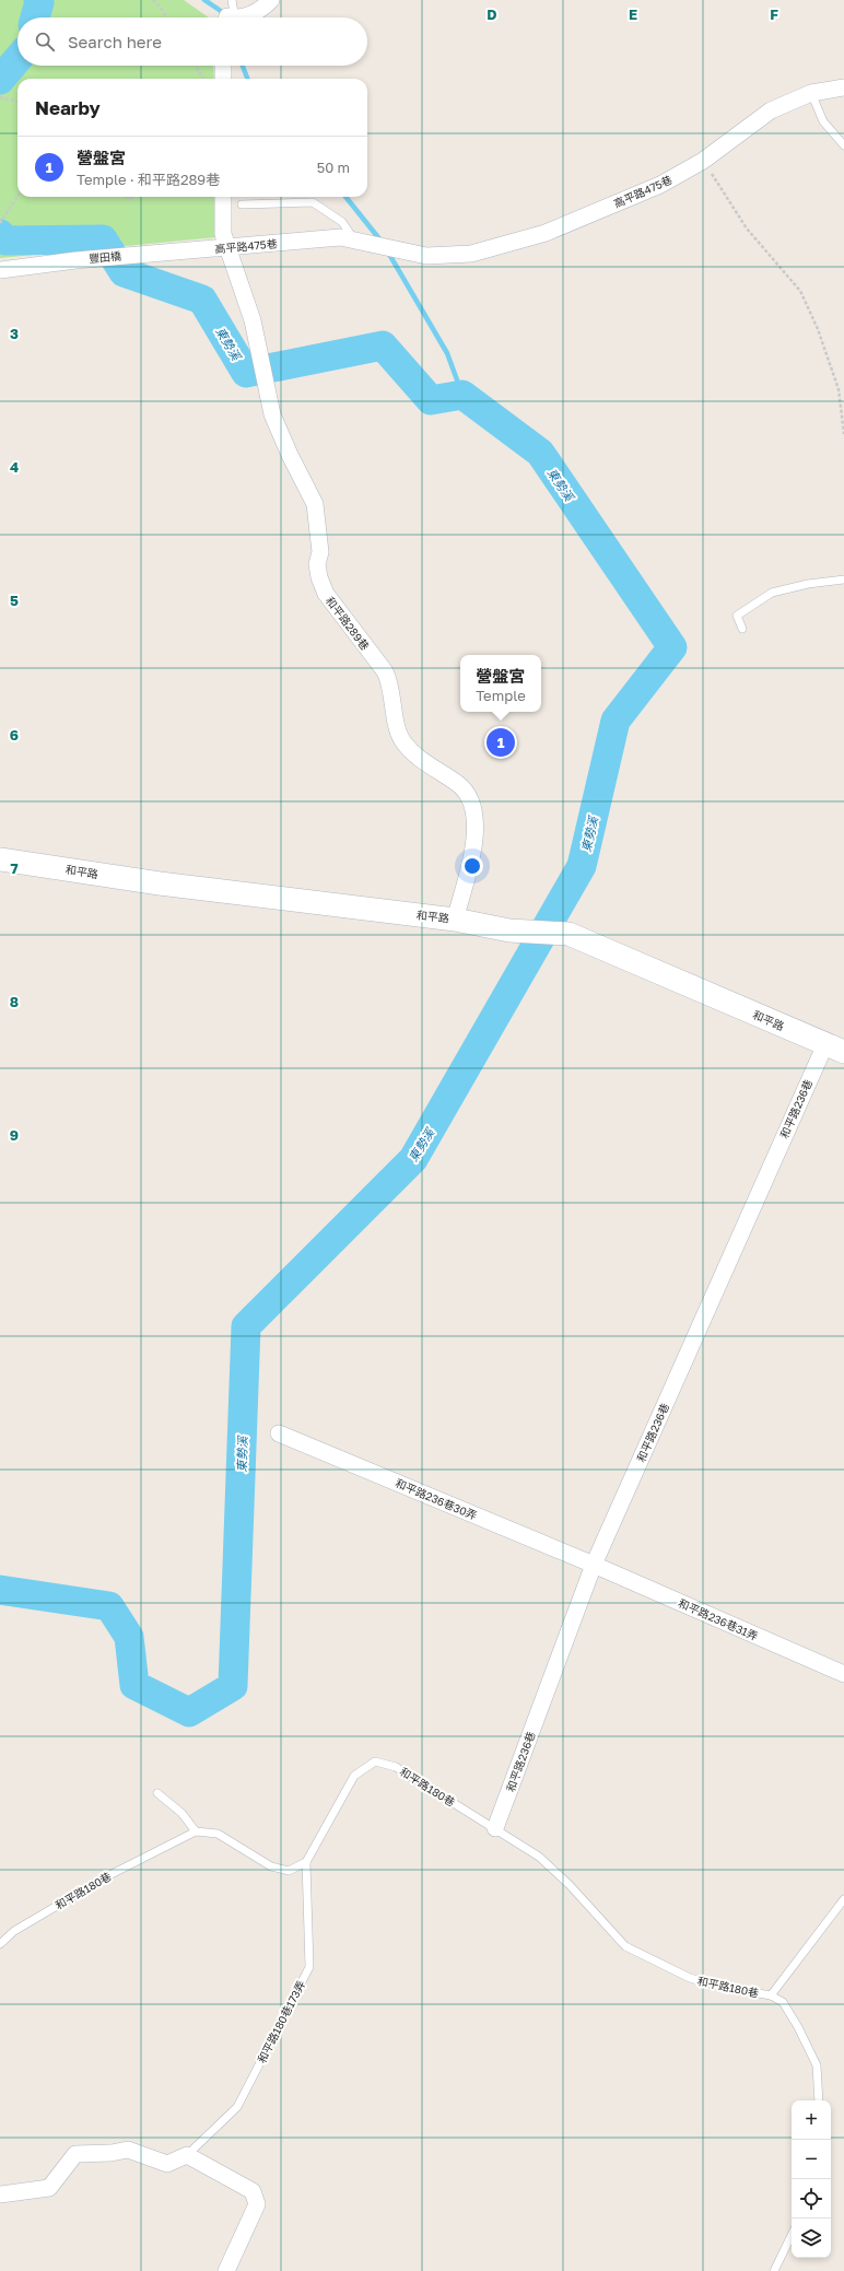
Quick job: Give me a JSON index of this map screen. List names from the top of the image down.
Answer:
{
  "streets": {
    "street": [
      "高平路475巷",
      "豐田橋",
      "和平路289巷",
      "和平路",
      "和平路236巷",
      "和平路236巷30弄",
      "和平路236巷31弄"
    ],
    "lane": ["和平路180巷", "和平路180巷173弄"]
  },
  "crossings": [
    ["高平路475巷", "豐田橋"],
    ["高平路475巷", "和平路289巷"],
    ["和平路289巷", "和平路"],
    ["和平路", "和平路236巷"],
    ["和平路236巷", "和平路236巷30弄"],
    ["和平路236巷", "和平路236巷31弄"],
    ["和平路236巷", "和平路180巷"],
    ["和平路236巷30弄", "和平路236巷31弄"],
    ["和平路180巷", "和平路180巷173弄"]
  ],
  "water": ["東勢溪"],
  "page": {
    "search": "Search here",
    "heading": "Nearby",
    "list": [
      {
        "mark": "1",
        "name": "營盤宮",
        "note": "Temple · 和平路289巷",
        "value": "50 m"
      }
    ],
    "popup": ["營盤宮", "Temple"],
    "pins": "1",
    "map_buttons": ["+", "−"]
  },
  "grid": {
    "columns": ["D", "E", "F"],
    "rows": [
      "3",
      "4",
      "5",
      "6",
      "7",
      "8",
      "9"
    ]
  }
}
